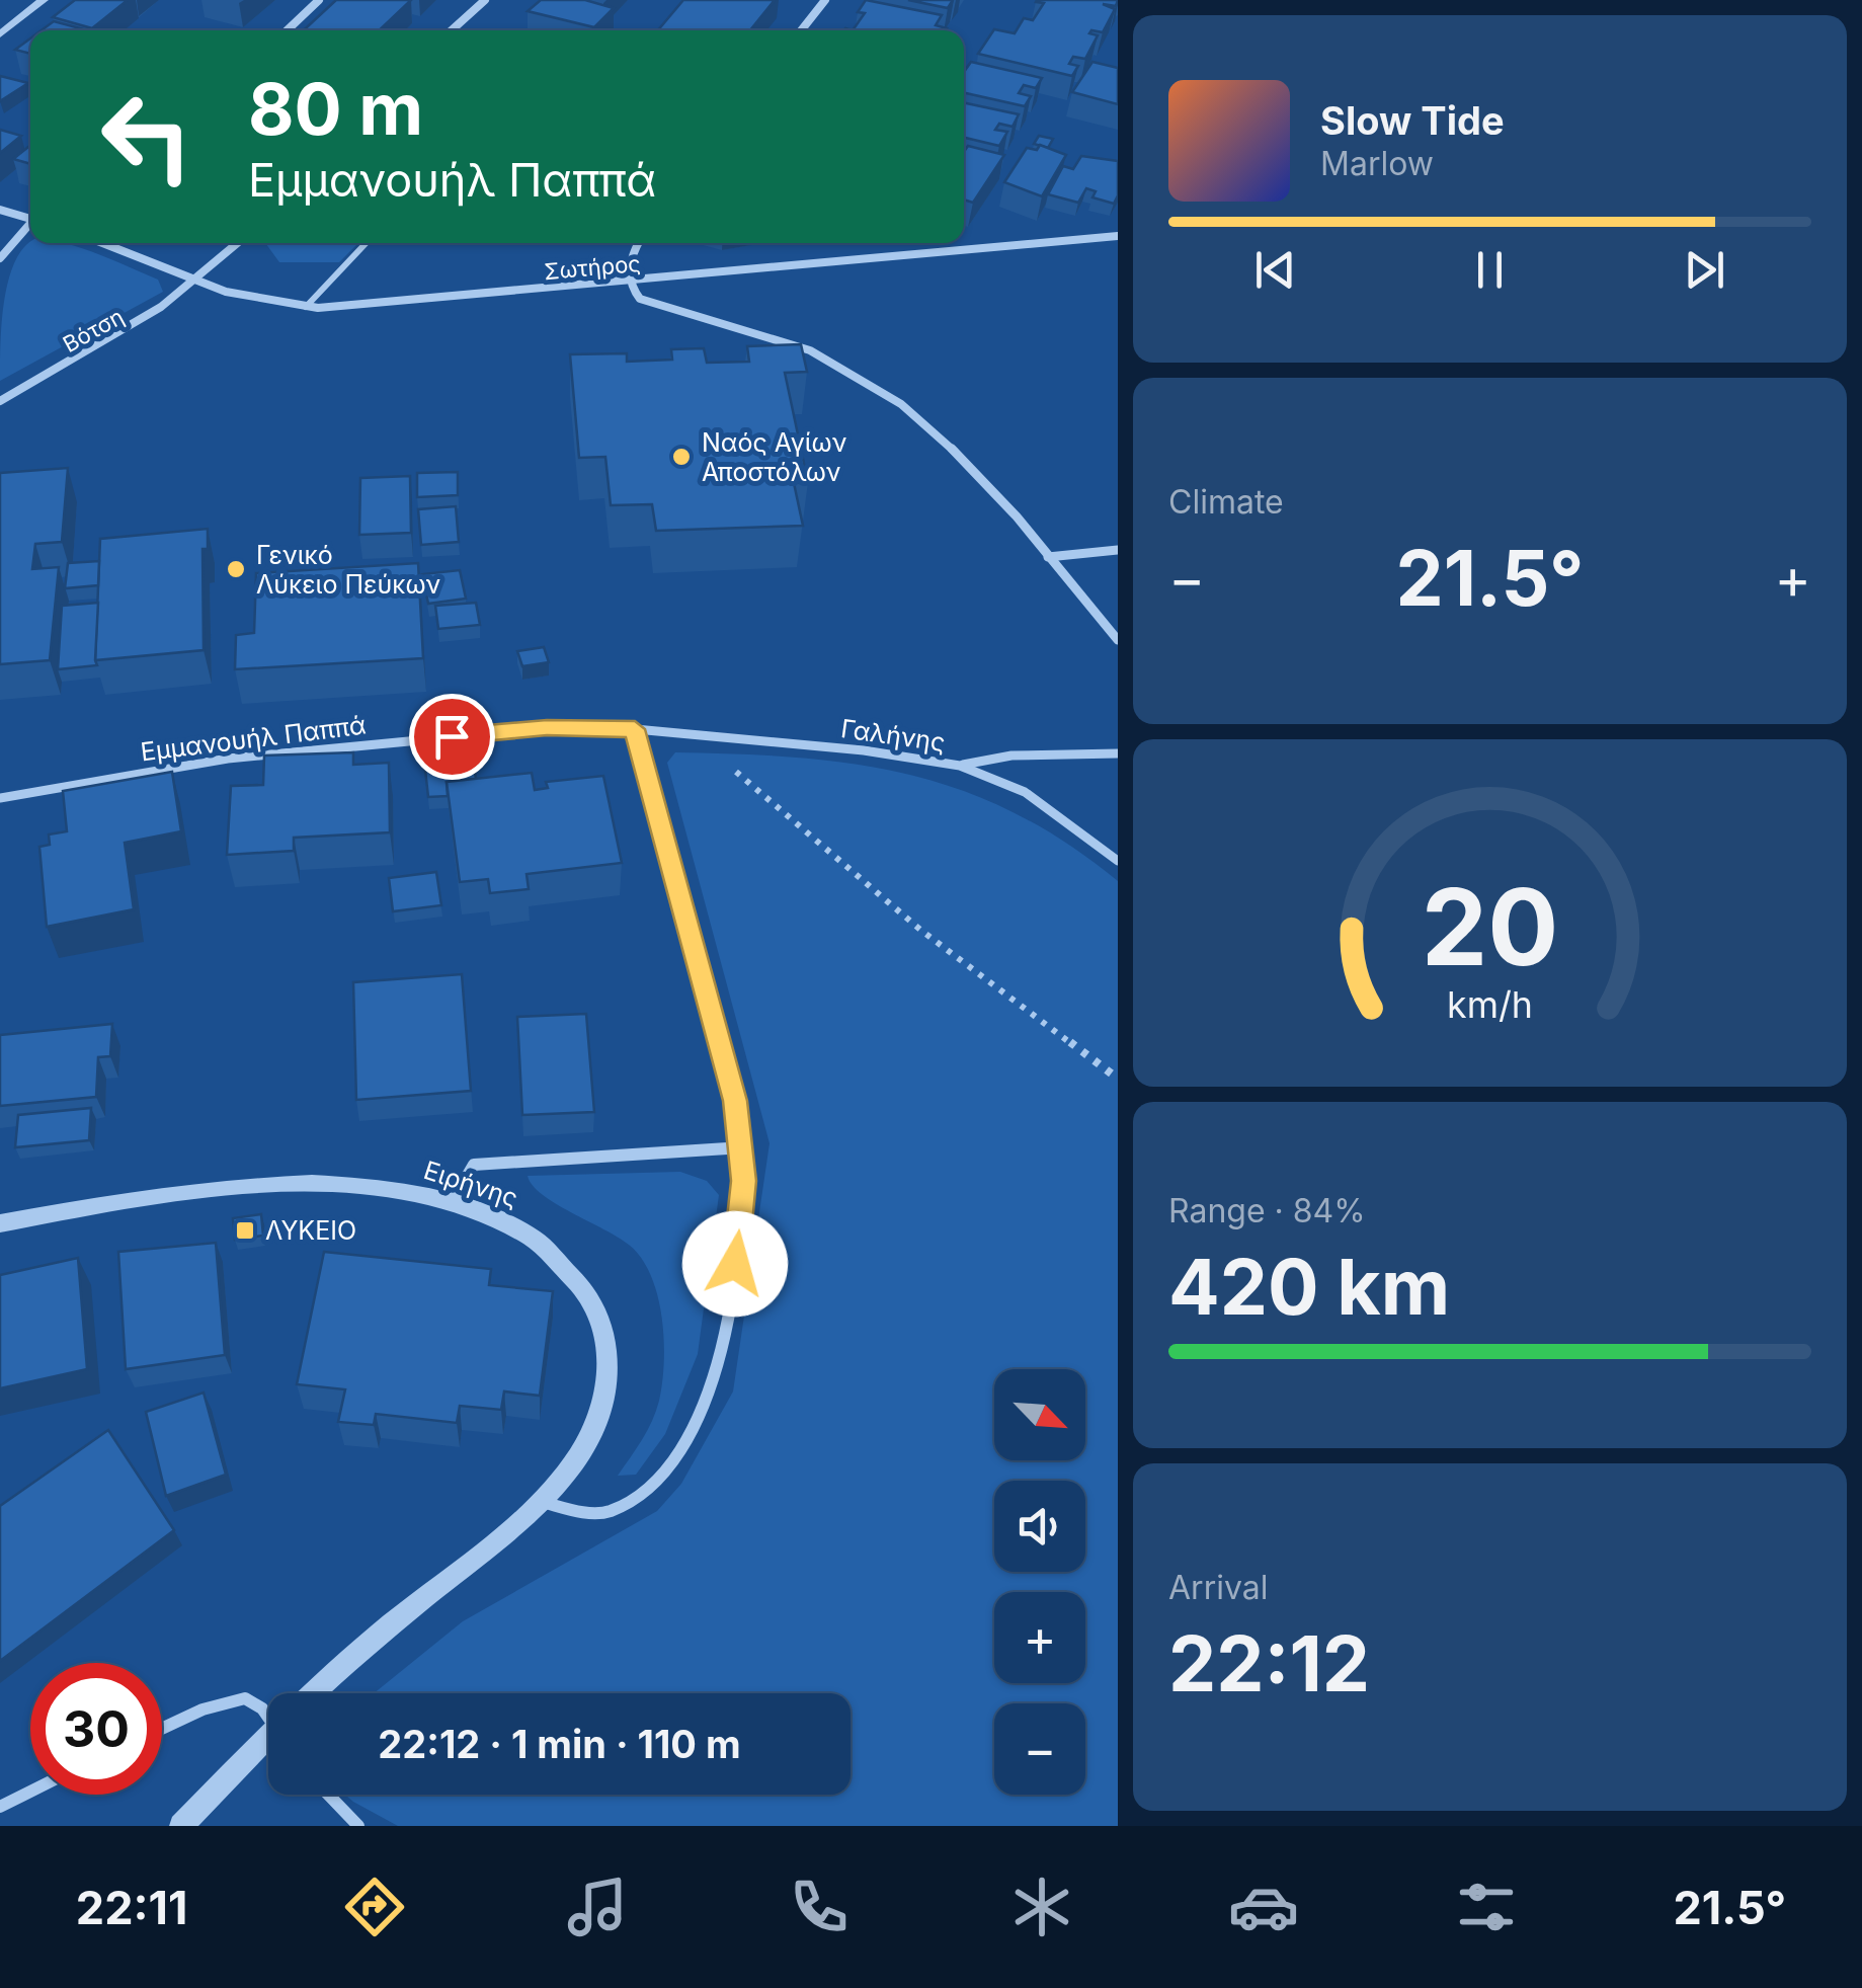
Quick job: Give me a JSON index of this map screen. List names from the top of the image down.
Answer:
{
  "streets": {
    "street": [
      "Σωτήρος",
      "Βότση",
      "Γαλήνης",
      "Εμμανουήλ Παππά",
      "Ειρήνης"
    ]
  },
  "crossings": [
    ["Σωτήρος", "Βότση"],
    ["Γαλήνης", "Εμμανουήλ Παππά"]
  ],
  "places": {
    "other": ["Ναός Αγίων Αποστόλων", "Γενικό Λύκειο Πεύκων"],
    "transit": ["ΛΥΚΕΙΟ"]
  },
  "north": "bottom right",
  "page": {
    "turn": ["80 m", "Εμμανουήλ Παππά"],
    "song": ["Slow Tide", "Marlow"],
    "tile": [
      "Climate",
      ["Range · 84%", "420 km"],
      ["Arrival", "22:12"]
    ],
    "heat": ["−", "21.5°", "+"],
    "map_buttons": ["+", "−"],
    "limit": "30",
    "trip": "22:12 · 1 min · 110 m",
    "tabs": ["22:11", "21.5°"],
    "gauge": ["20", "km/h"]
  }
}
